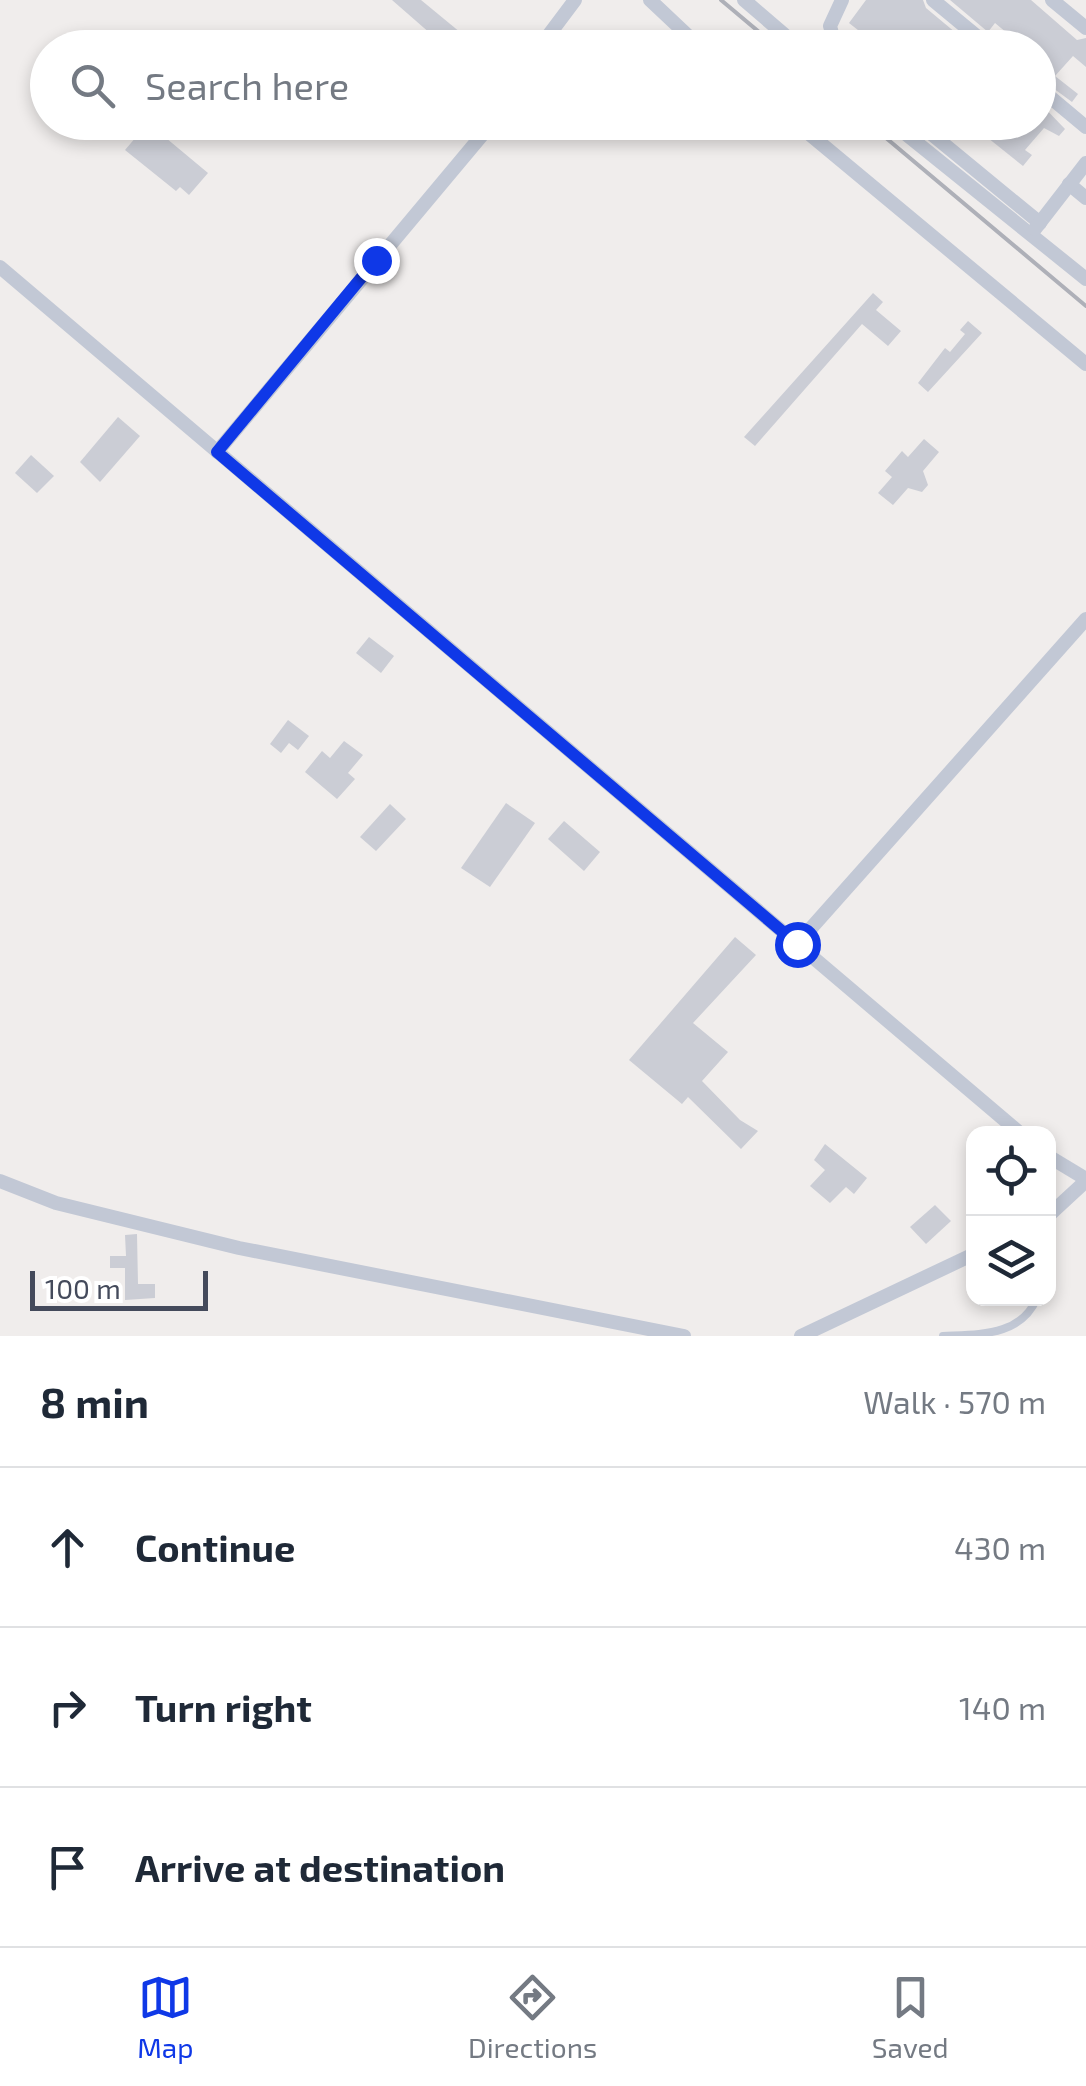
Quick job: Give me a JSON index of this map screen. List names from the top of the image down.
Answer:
{
  "scale_bar": "100 m",
  "page": {
    "search": "Search here",
    "scale": "100 m",
    "heading": ["8 min", "Walk · 570 m"],
    "list": [
      ["Continue", "430 m"],
      ["Turn right", "140 m"],
      "Arrive at destination"
    ],
    "nav": ["Map", "Directions", "Saved"]
  }
}
